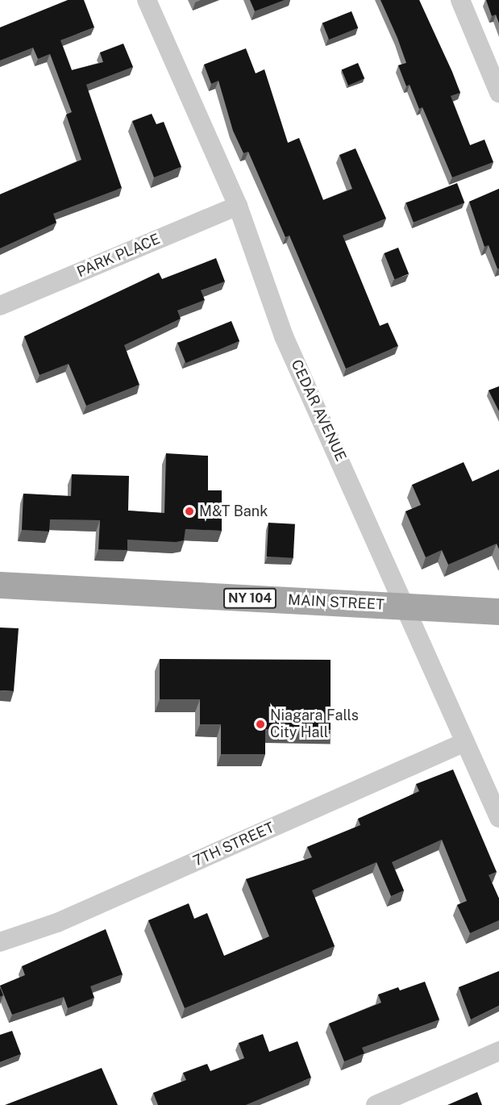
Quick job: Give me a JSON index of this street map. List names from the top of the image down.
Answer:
{
  "streets": {
    "main road": ["NY 104", "MAIN STREET"],
    "street": ["PARK PLACE", "CEDAR AVENUE", "7TH STREET"]
  },
  "crossings": [
    ["PARK PLACE", "CEDAR AVENUE"],
    ["CEDAR AVENUE", "MAIN STREET"],
    ["CEDAR AVENUE", "7TH STREET"]
  ],
  "places": ["M&T Bank", "Niagara Falls City Hall"]
}
